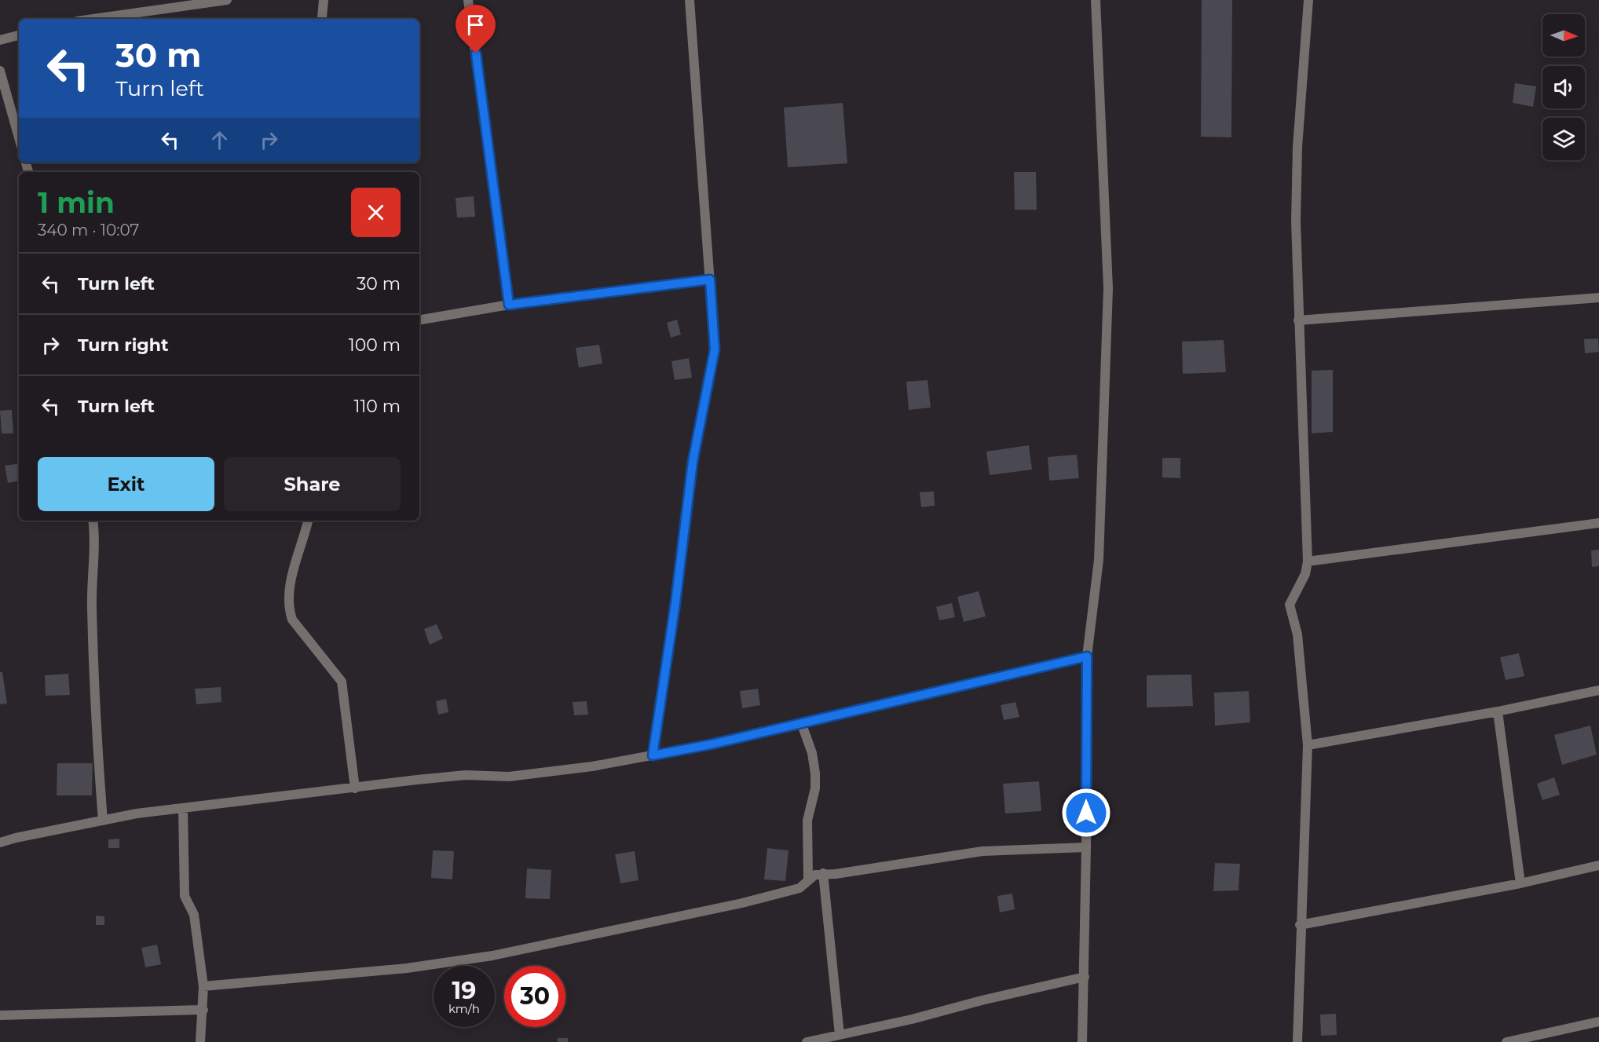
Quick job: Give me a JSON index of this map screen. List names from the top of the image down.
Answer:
{
  "north": "right",
  "page": {
    "turn": ["30 m", "Turn left"],
    "heading": ["1 min", "340 m · 10:07"],
    "list": [
      {
        "name": "Turn left",
        "value": "30 m"
      },
      {
        "name": "Turn right",
        "value": "100 m"
      },
      {
        "name": "Turn left",
        "value": "110 m"
      }
    ],
    "buttons": ["Exit", "Share"],
    "speed": "19 km/h",
    "limit": "30"
  }
}
